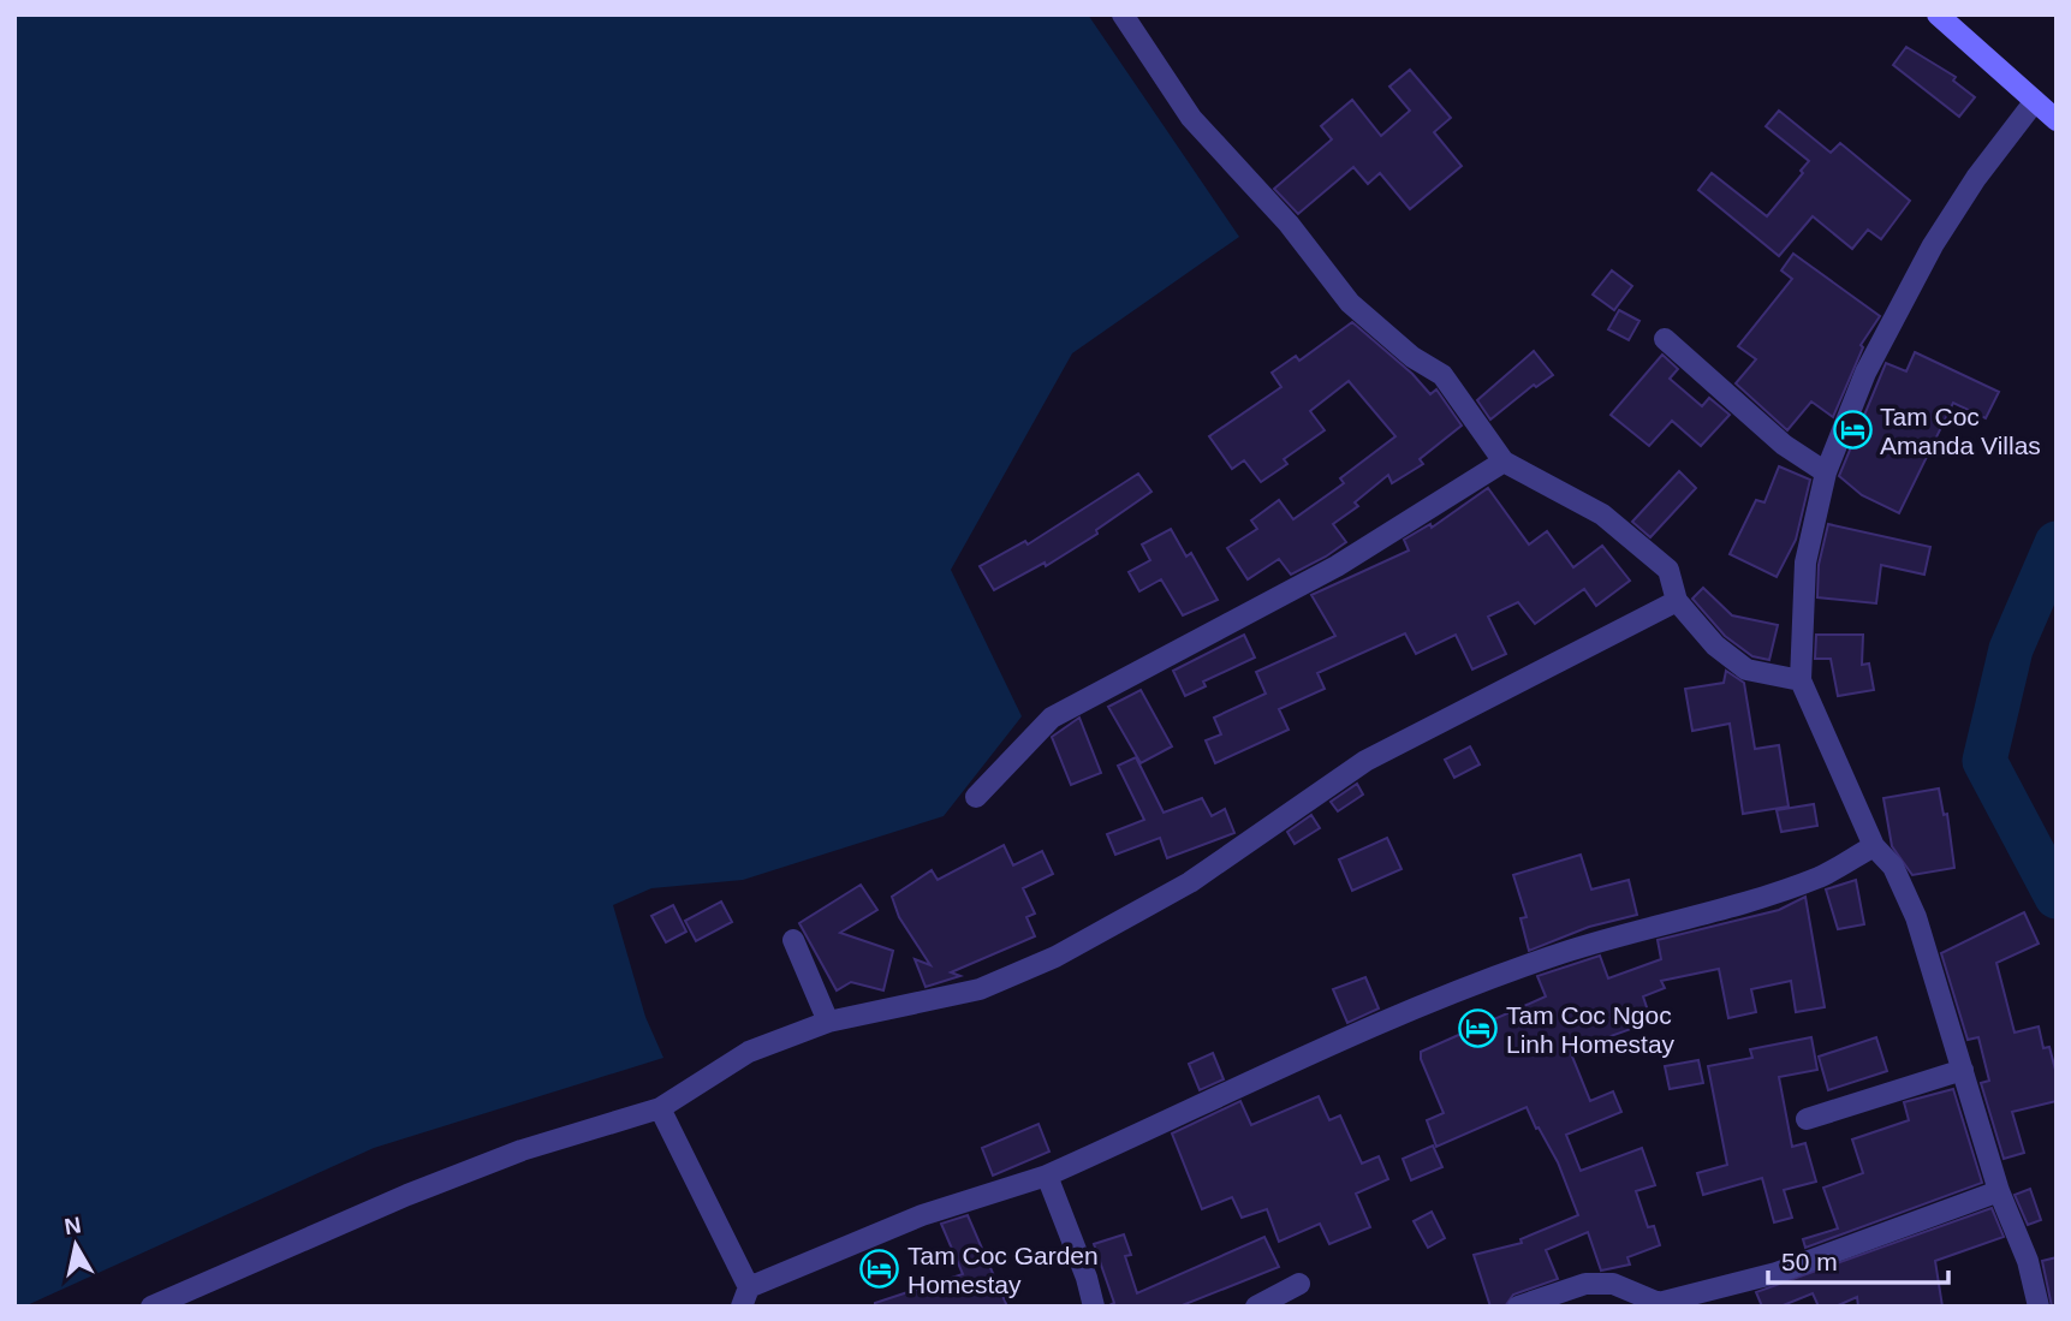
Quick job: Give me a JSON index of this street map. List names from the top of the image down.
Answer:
{
  "places": {
    "hotel": ["Tam Coc Amanda Villas", "Tam Coc Ngoc Linh Homestay", "Tam Coc Garden Homestay"]
  },
  "scale_bar": "50 m",
  "north": "top"
}
